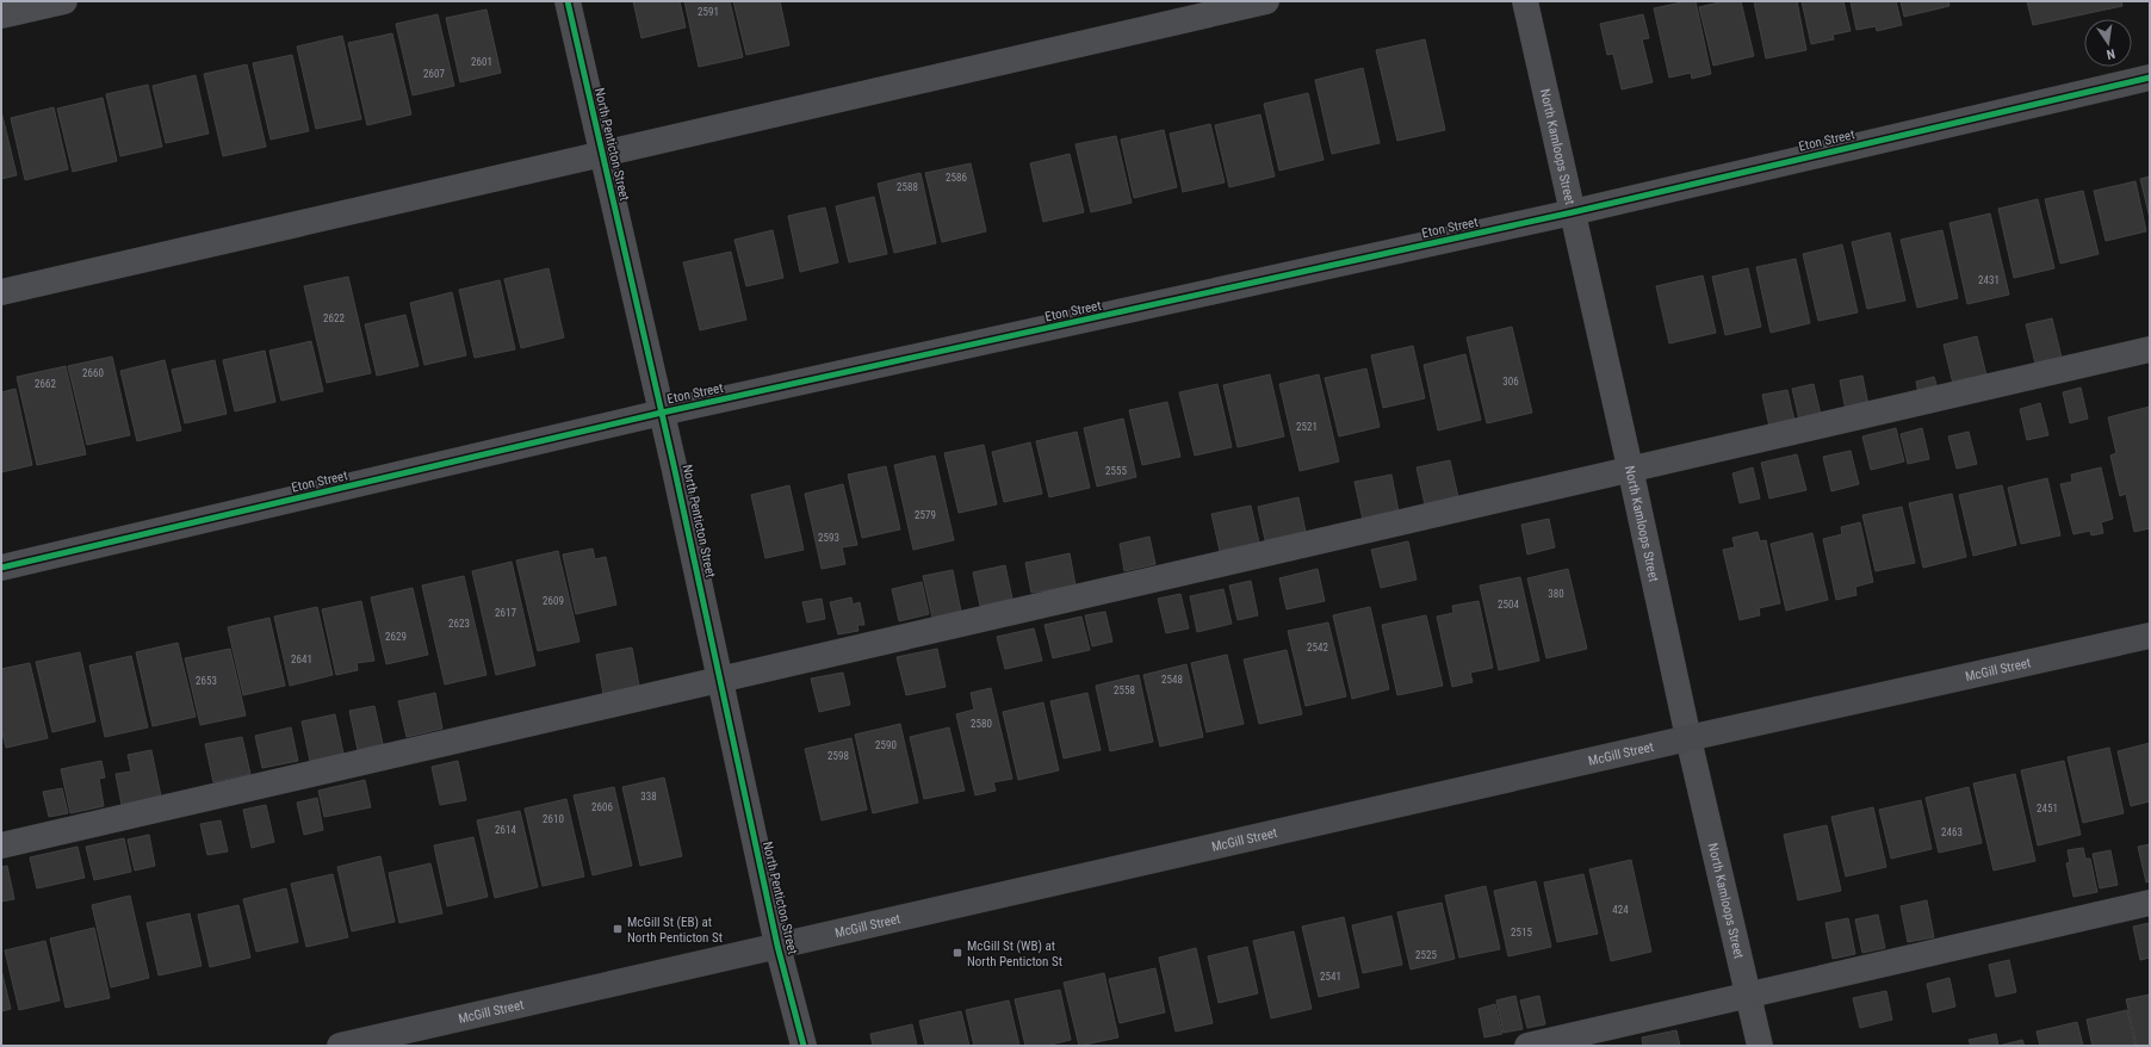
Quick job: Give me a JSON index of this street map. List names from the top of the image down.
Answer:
{
  "streets": {
    "main road": ["McGill Street"],
    "street": ["Eton Street", "North Penticton Street", "North Kamloops Street"]
  },
  "crossings": [
    ["Eton Street", "North Penticton Street"],
    ["Eton Street", "North Kamloops Street"],
    ["North Penticton Street", "McGill Street"],
    ["North Kamloops Street", "McGill Street"]
  ],
  "places": {
    "transit": ["McGill St (EB) at North Penticton St", "McGill St (WB) at North Penticton St"]
  },
  "house_numbers": [
    "2591",
    "2601",
    "2607",
    "2586",
    "2588",
    "2431",
    "2622",
    "2660",
    "306",
    "2662",
    "2521",
    "2555",
    "2579",
    "2593",
    "380",
    "2609",
    "2504",
    "2617",
    "2623",
    "2629",
    "2542",
    "2641",
    "2548",
    "2653",
    "2558",
    "2580",
    "2590",
    "2598",
    "338",
    "2606",
    "2451",
    "2610",
    "2614",
    "2463",
    "424",
    "2515",
    "2525",
    "2541"
  ],
  "north": "bottom"
}
